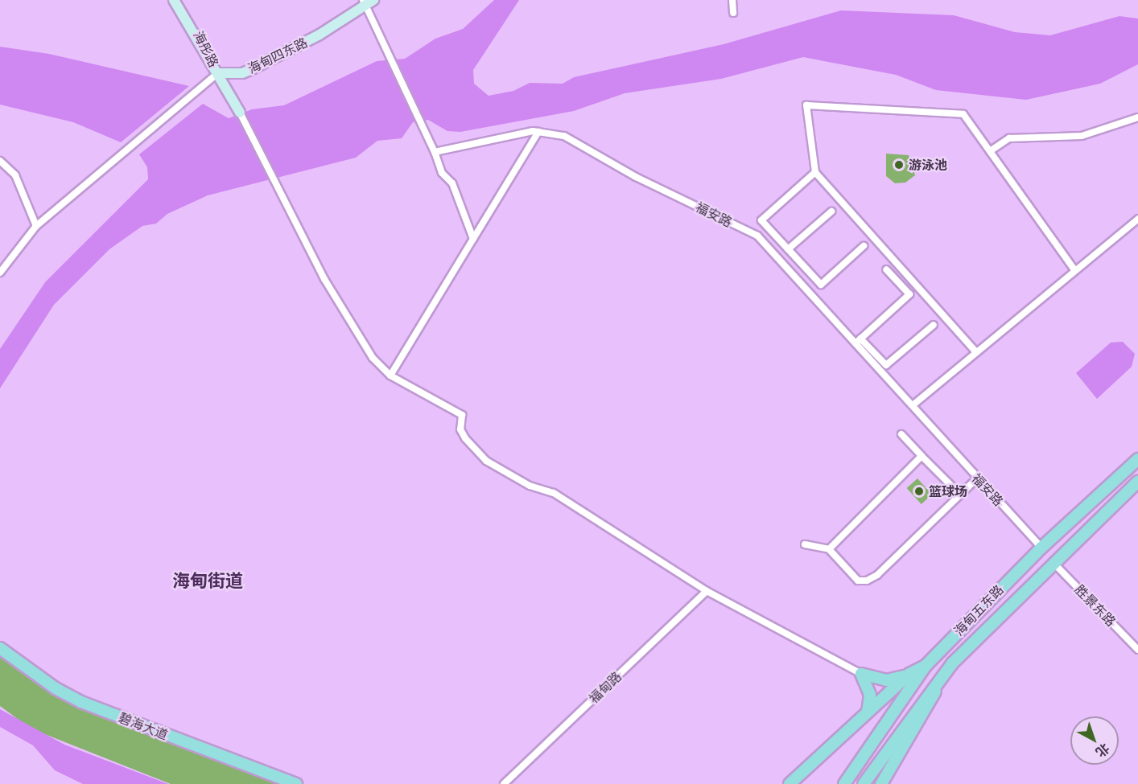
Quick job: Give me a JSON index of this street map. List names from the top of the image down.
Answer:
{
  "streets": {
    "main road": [
      "海彤路",
      "海甸四东路",
      "海甸五东路",
      "碧海大道"
    ],
    "street": ["福安路", "胜景东路", "福甸路"]
  },
  "crossings": [
    ["海彤路", "海甸四东路"],
    ["福安路", "海甸五东路"],
    ["胜景东路", "海甸五东路"]
  ],
  "districts": ["海甸街道"],
  "places": ["游泳池", "篮球场"],
  "north": "bottom right"
}
